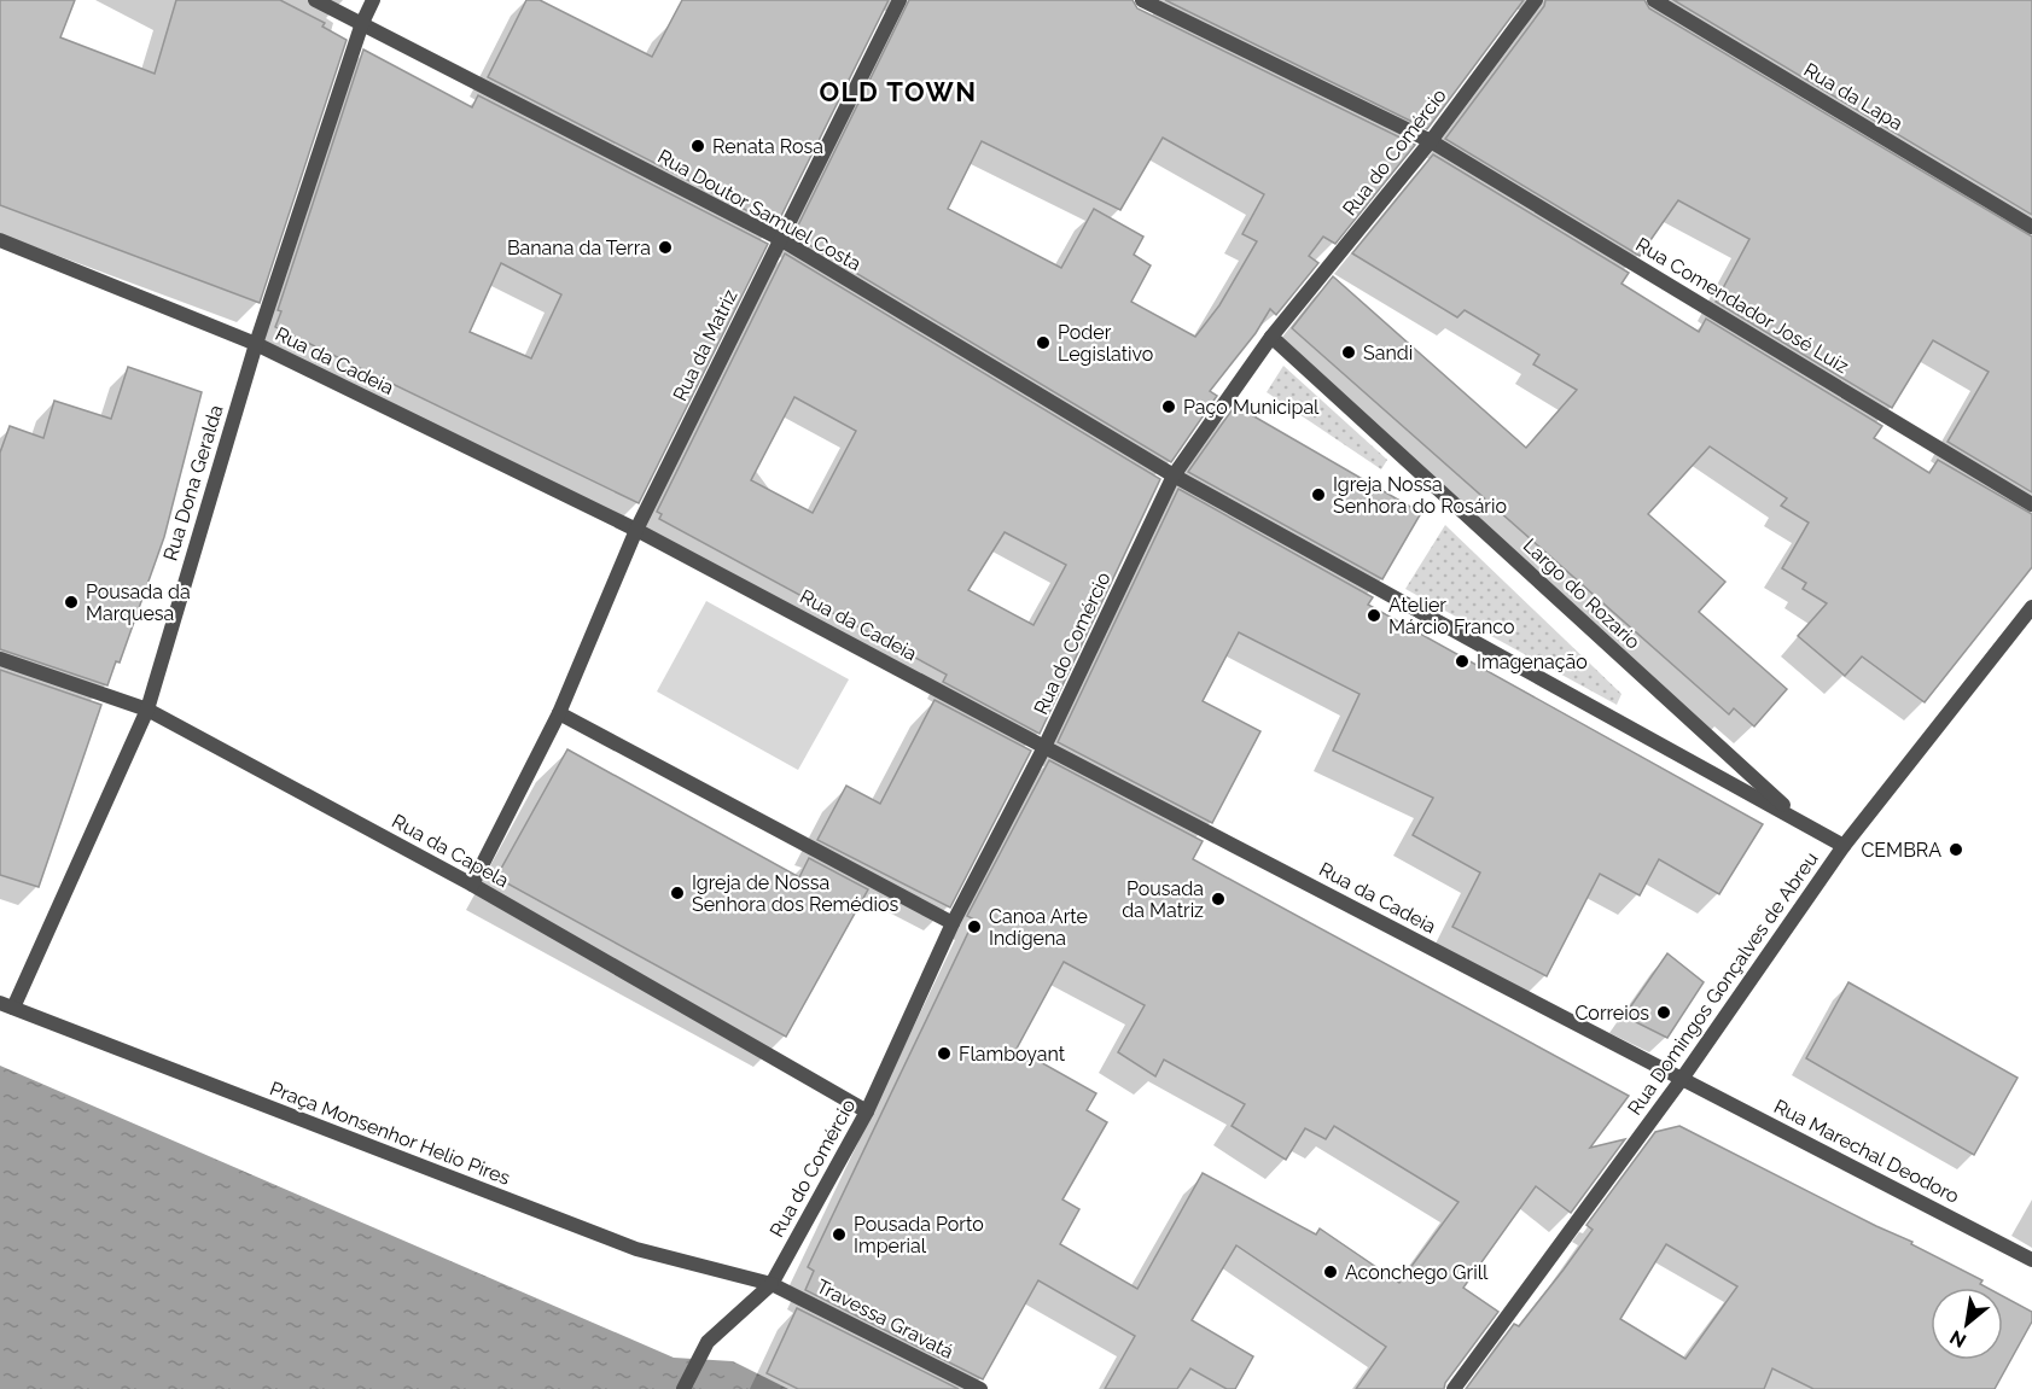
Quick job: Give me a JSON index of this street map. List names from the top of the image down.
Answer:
{
  "streets": {
    "street": [
      "Rua da Lapa",
      "Rua do Comércio",
      "Rua Doutor Samuel Costa",
      "Rua Comendador José Luiz",
      "Rua da Matriz",
      "Rua da Cadeia",
      "Rua Dona Geralda",
      "Largo do Rozario",
      "Rua da Capela",
      "Rua Domingos Gonçalves de Abreu",
      "Praça Monsenhor Helio Pires",
      "Rua Marechal Deodoro",
      "Travessa Gravatá"
    ]
  },
  "crossings": [
    ["Rua do Comércio", "Rua Doutor Samuel Costa"],
    ["Rua do Comércio", "Rua Comendador José Luiz"],
    ["Rua do Comércio", "Rua da Cadeia"],
    ["Rua do Comércio", "Largo do Rozario"],
    ["Rua do Comércio", "Rua da Capela"],
    ["Rua do Comércio", "Praça Monsenhor Helio Pires"],
    ["Rua do Comércio", "Travessa Gravatá"],
    ["Rua Doutor Samuel Costa", "Rua da Matriz"],
    ["Rua Doutor Samuel Costa", "Rua Dona Geralda"],
    ["Rua Doutor Samuel Costa", "Largo do Rozario"],
    ["Rua da Matriz", "Rua da Cadeia"],
    ["Rua da Matriz", "Rua da Capela"],
    ["Rua da Cadeia", "Rua Dona Geralda"],
    ["Rua da Cadeia", "Rua Domingos Gonçalves de Abreu"],
    ["Rua da Cadeia", "Rua Marechal Deodoro"],
    ["Rua Dona Geralda", "Rua da Capela"],
    ["Rua Dona Geralda", "Praça Monsenhor Helio Pires"],
    ["Largo do Rozario", "Rua Domingos Gonçalves de Abreu"],
    ["Rua Domingos Gonçalves de Abreu", "Rua Marechal Deodoro"],
    ["Praça Monsenhor Helio Pires", "Travessa Gravatá"]
  ],
  "districts": ["OLD TOWN"],
  "places": [
    "Renata Rosa",
    "Banana da Terra",
    "Poder Legislativo",
    "Sandi",
    "Paço Municipal",
    "Igreja Nossa Senhora do Rosário",
    "Pousada da Marquesa",
    "Atelier Márcio Franco",
    "Imagenação",
    "CEMBRA",
    "Igreja de Nossa Senhora dos Remédios",
    "Pousada da Matriz",
    "Canoa Arte Indígena",
    "Correios",
    "Flamboyant",
    "Pousada Porto Imperial",
    "Aconchego Grill"
  ],
  "north": "bottom left"
}
